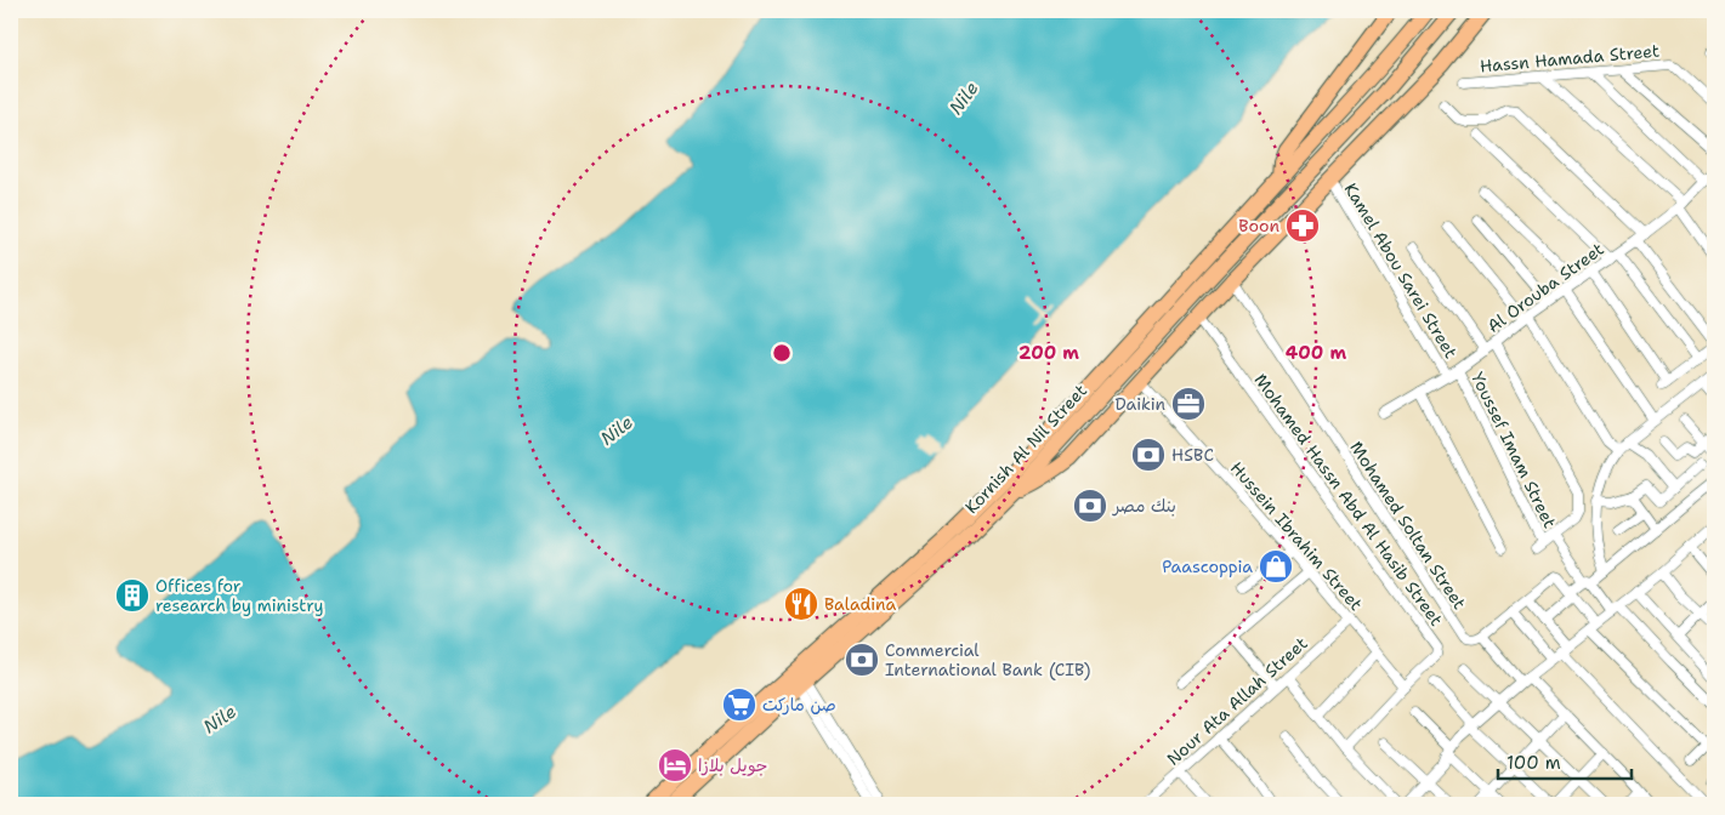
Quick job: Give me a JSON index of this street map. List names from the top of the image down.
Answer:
{
  "streets": {
    "highway": ["Kornish Al Nil Street"],
    "street": [
      "Hassn Hamada Street",
      "Kamel Abou Sarei Street",
      "Al Orouba Street",
      "Youssef Imam Street",
      "Mohamed Hassn Abd Al Hasib Street",
      "Mohamed Soltan Street",
      "Hussein Ibrahim Street",
      "Nour Ata Allah Street"
    ]
  },
  "crossings": [
    ["Kamel Abou Sarei Street", "Al Orouba Street"],
    ["Al Orouba Street", "Youssef Imam Street"],
    ["Mohamed Hassn Abd Al Hasib Street", "Hussein Ibrahim Street"],
    ["Hussein Ibrahim Street", "Nour Ata Allah Street"]
  ],
  "water": ["Nile"],
  "places": {
    "pharmacy": ["Boon"],
    "office": ["Daikin"],
    "bank": ["HSBC", "بنك مصر", "Commercial International Bank (CIB)"],
    "shop": ["Paascoppia"],
    "building": ["Offices for research by ministry"],
    "restaurant": ["Baladina"],
    "supermarket": ["صن ماركت"],
    "hotel": ["جويل بلازا"]
  },
  "scale_bar": "100 m",
  "rings": ["200 m", "400 m"]
}
